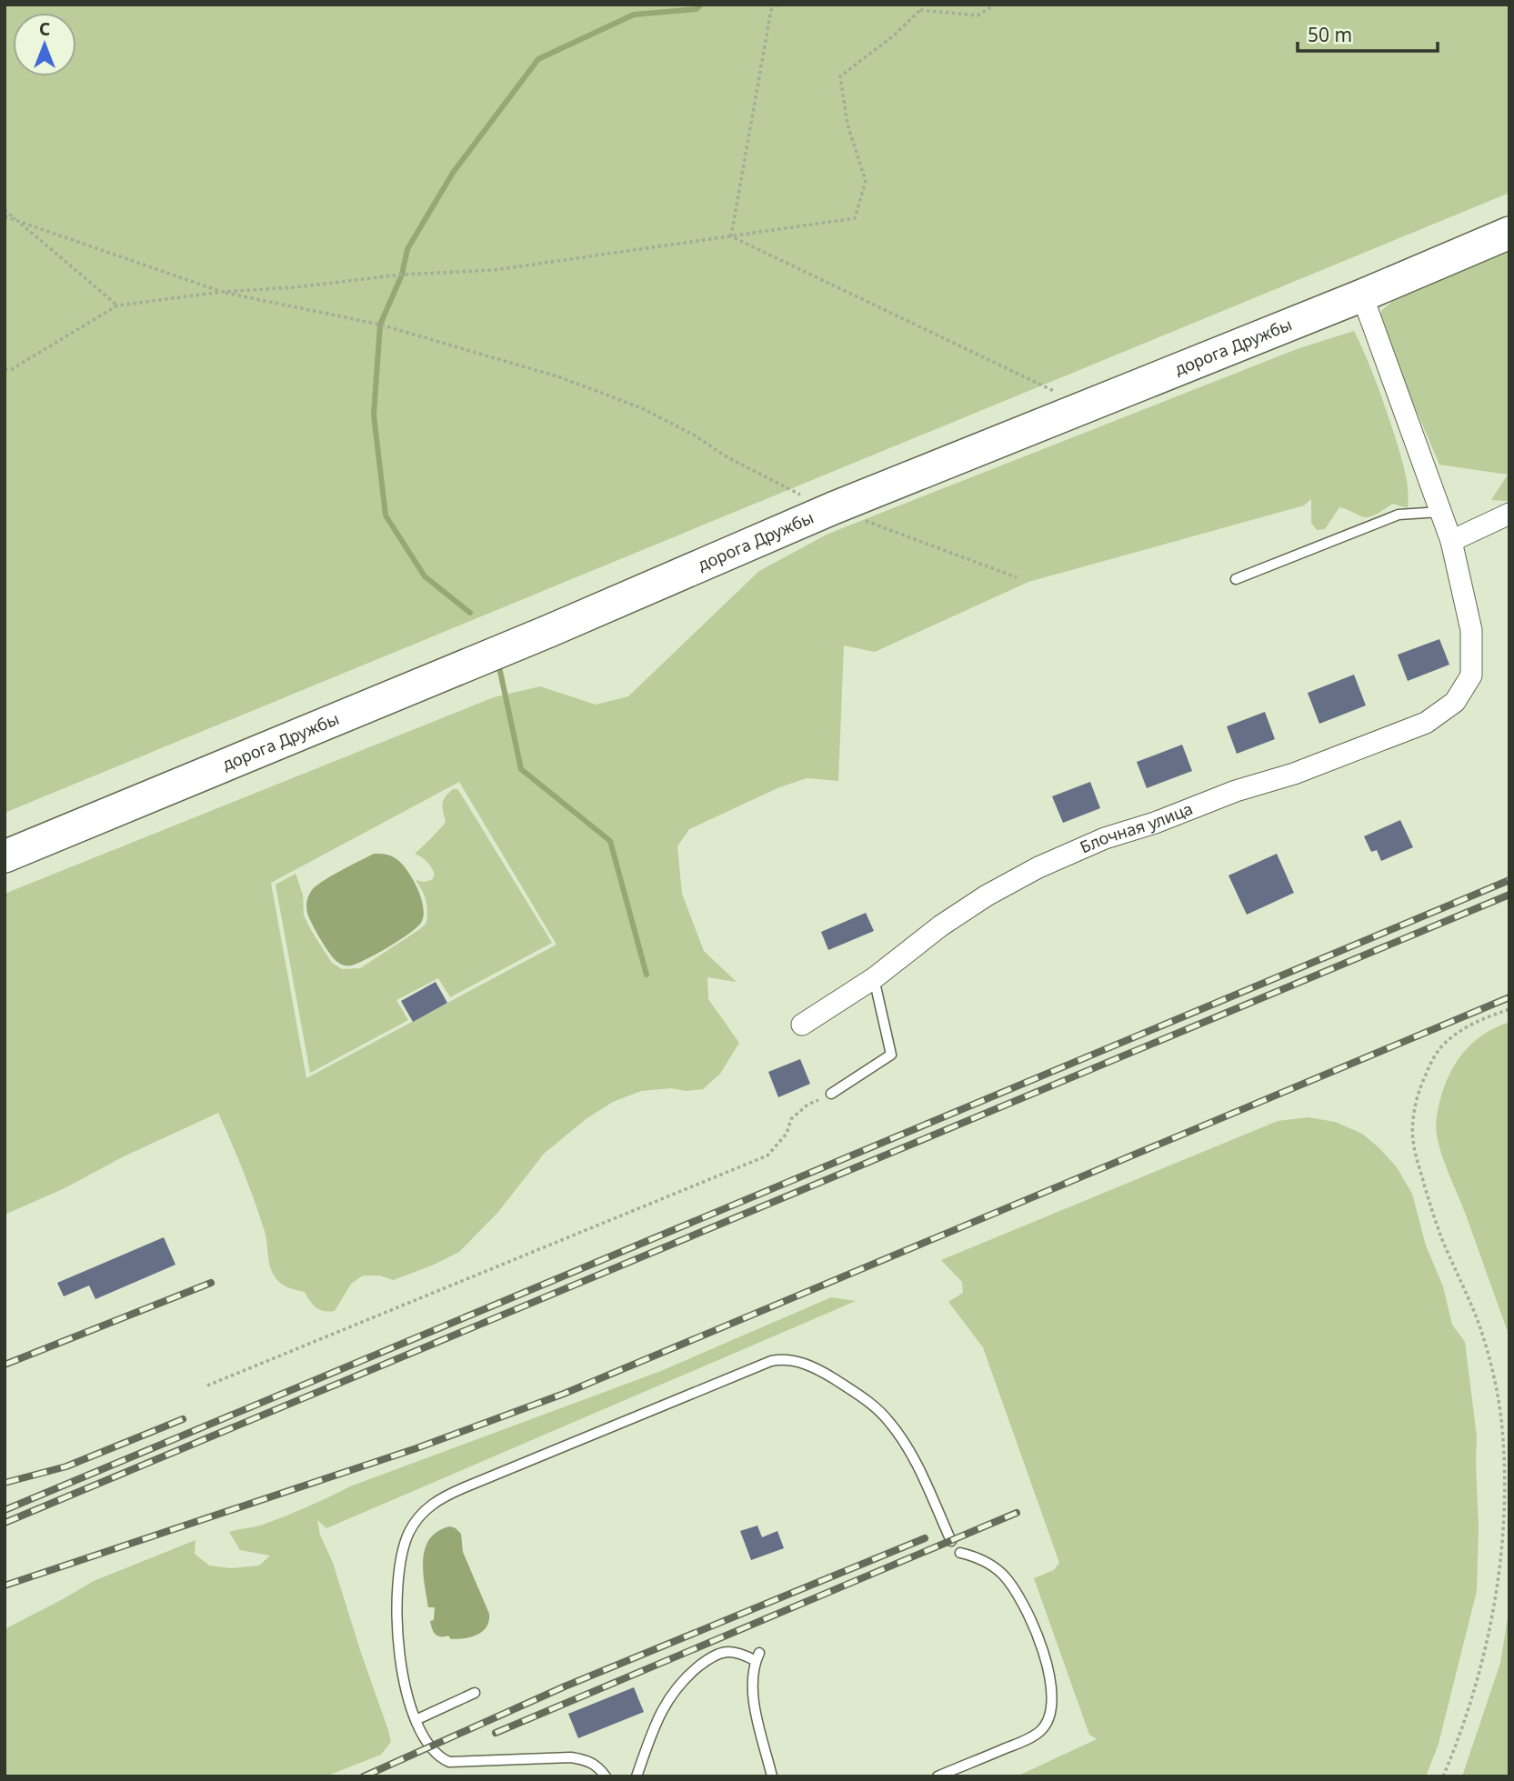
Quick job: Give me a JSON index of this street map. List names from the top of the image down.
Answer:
{
  "streets": {
    "main road": ["дорога Дружбы"],
    "street": ["Блочная улица"]
  },
  "scale_bar": "50 m",
  "north": "top"
}
